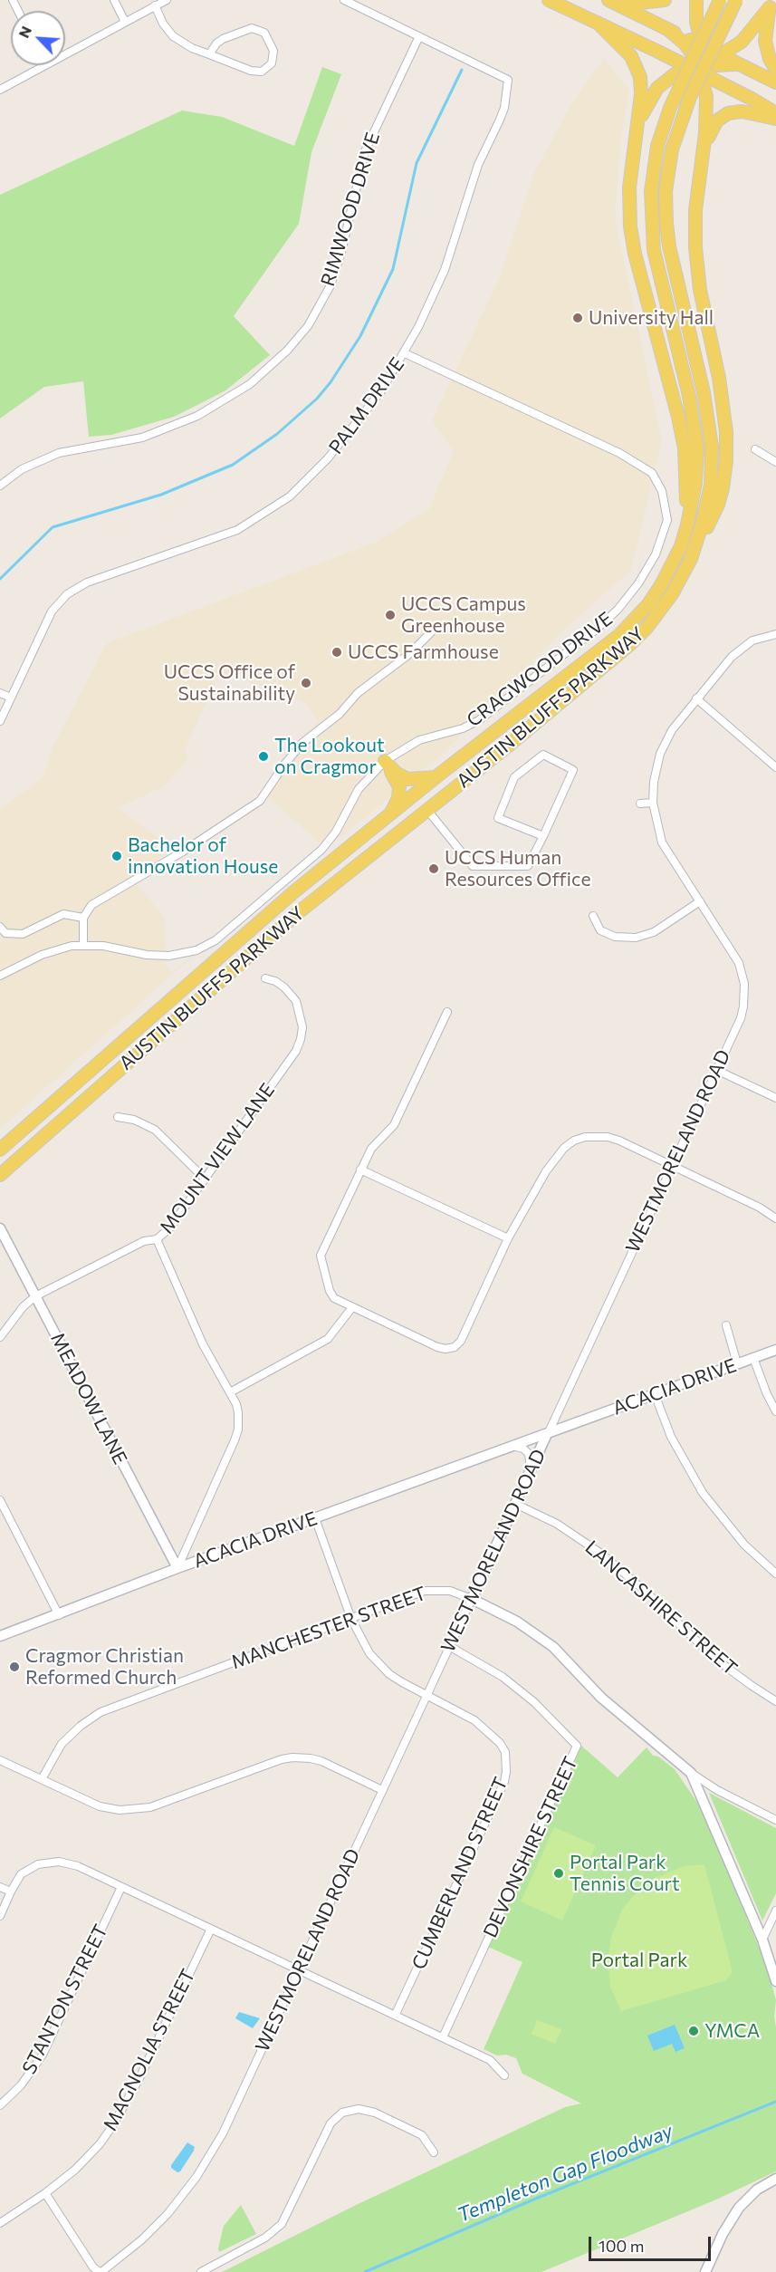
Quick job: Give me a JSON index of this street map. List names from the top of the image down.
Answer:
{
  "streets": {
    "main road": ["AUSTIN BLUFFS PARKWAY"],
    "street": [
      "RIMWOOD DRIVE",
      "PALM DRIVE",
      "CRAGWOOD DRIVE",
      "WESTMORELAND ROAD",
      "MOUNT VIEW LANE",
      "ACACIA DRIVE",
      "MEADOW LANE",
      "LANCASHIRE STREET",
      "MANCHESTER STREET",
      "DEVONSHIRE STREET",
      "CUMBERLAND STREET",
      "STANTON STREET",
      "MAGNOLIA STREET"
    ]
  },
  "crossings": [
    ["RIMWOOD DRIVE", "PALM DRIVE"],
    ["PALM DRIVE", "CRAGWOOD DRIVE"],
    ["WESTMORELAND ROAD", "ACACIA DRIVE"],
    ["WESTMORELAND ROAD", "LANCASHIRE STREET"],
    ["WESTMORELAND ROAD", "MANCHESTER STREET"],
    ["WESTMORELAND ROAD", "DEVONSHIRE STREET"],
    ["WESTMORELAND ROAD", "CUMBERLAND STREET"],
    ["MOUNT VIEW LANE", "MEADOW LANE"],
    ["ACACIA DRIVE", "MEADOW LANE"],
    ["ACACIA DRIVE", "CUMBERLAND STREET"],
    ["MANCHESTER STREET", "CUMBERLAND STREET"]
  ],
  "water": ["Templeton Gap Floodway"],
  "parks": ["Portal Park"],
  "places": [
    "University Hall",
    "UCCS Campus Greenhouse",
    "UCCS Farmhouse",
    "UCCS Office of Sustainability",
    "The Lookout on Cragmor",
    "Bachelor of innovation House",
    "UCCS Human Resources Office",
    "Cragmor Christian Reformed Church",
    "Portal Park Tennis Court",
    "YMCA"
  ],
  "scale_bar": "100 m",
  "north": "top left"
}
